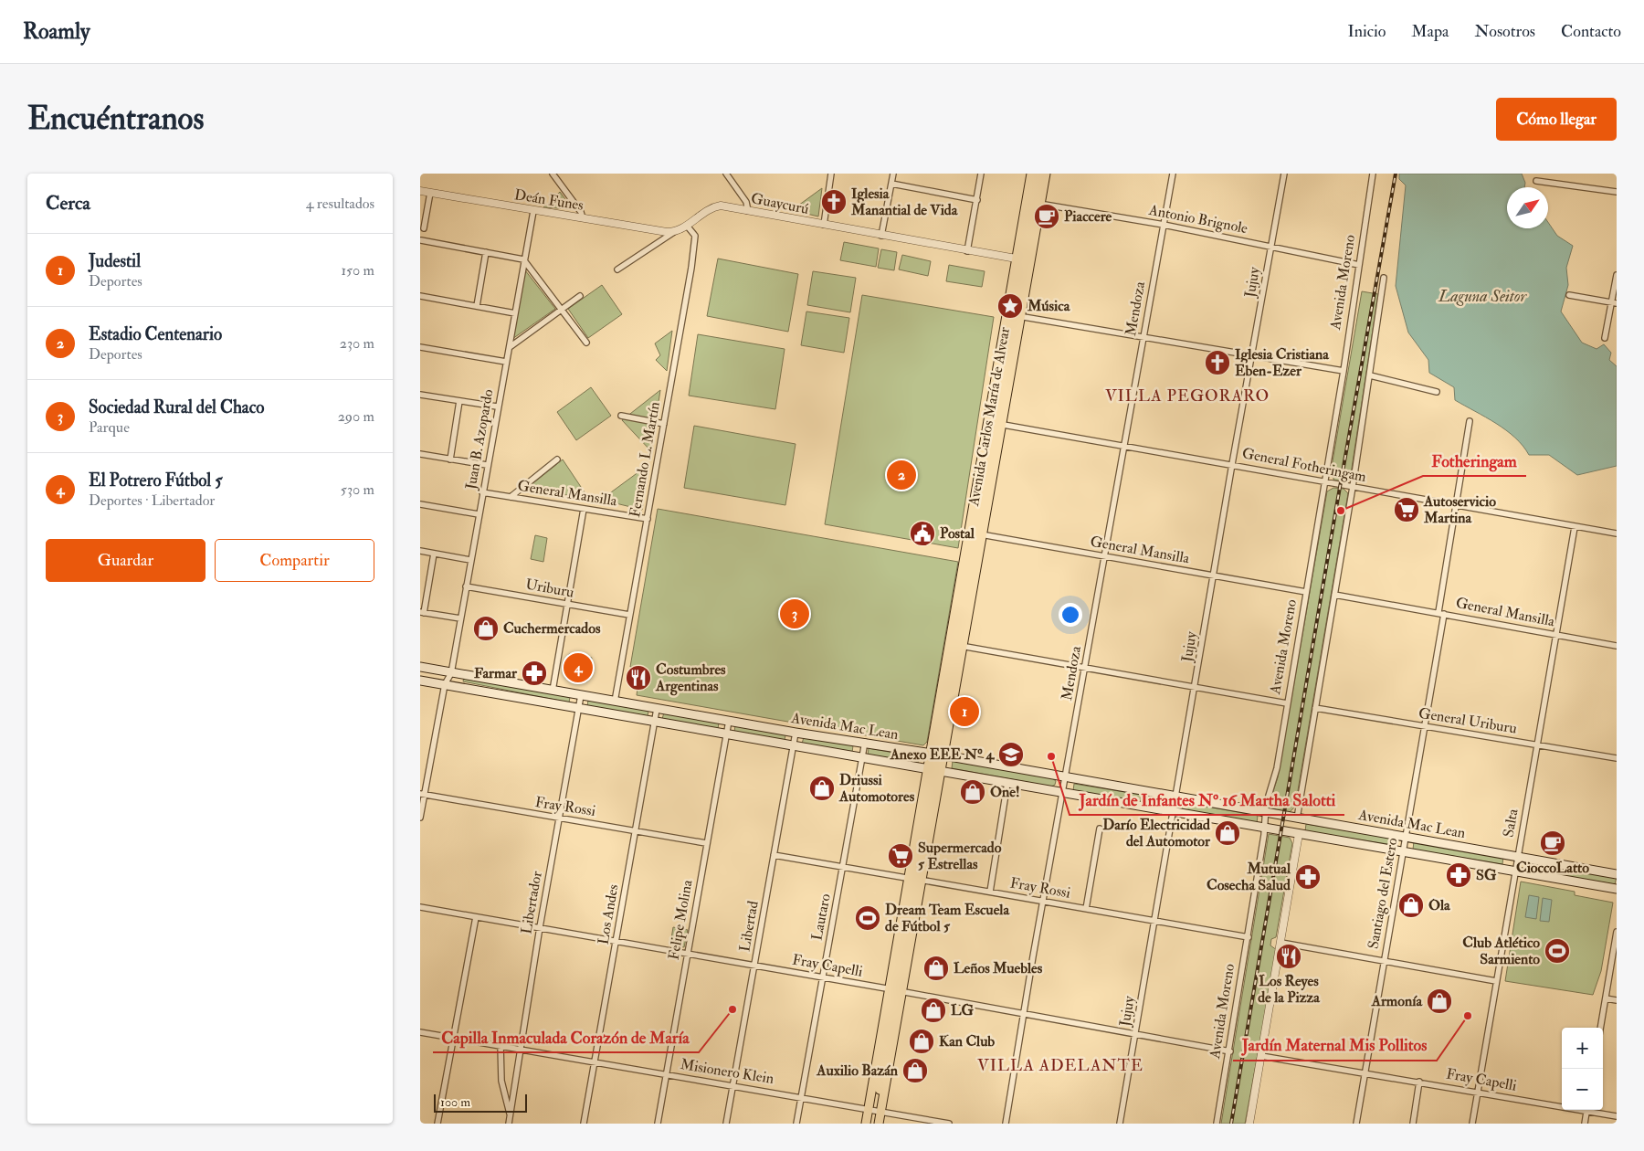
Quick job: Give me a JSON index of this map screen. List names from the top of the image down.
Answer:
{
  "streets": {
    "main road": ["Avenida Carlos María de Alvear", "Avenida Mac Lean"],
    "street": [
      "Deán Funes",
      "Guaycurú",
      "Antonio Brignole",
      "Jujuy",
      "Avenida Moreno",
      "Mendoza",
      "Juan B. Azopardo",
      "Fernando L. Martín",
      "General Fotheringam",
      "General Mansilla",
      "Uriburu",
      "General Uriburu",
      "Fray Rossi",
      "Salta",
      "Santiago del Estero",
      "Libertador",
      "Los Andes",
      "Lautaro",
      "Felipe Molina",
      "Libertad",
      "Fray Capelli",
      "Misionero Klein"
    ]
  },
  "crossings": [
    ["Deán Funes", "Guaycurú"],
    ["Deán Funes", "Juan B. Azopardo"],
    ["Guaycurú", "Avenida Carlos María de Alvear"],
    ["Guaycurú", "Fernando L. Martín"],
    ["Antonio Brignole", "Jujuy"],
    ["Antonio Brignole", "Avenida Moreno"],
    ["Antonio Brignole", "Mendoza"],
    ["Antonio Brignole", "Avenida Carlos María de Alvear"],
    ["Jujuy", "General Fotheringam"],
    ["Jujuy", "General Mansilla"],
    ["Jujuy", "Avenida Mac Lean"],
    ["Jujuy", "Fray Rossi"],
    ["Jujuy", "Fray Capelli"],
    ["Avenida Moreno", "General Fotheringam"],
    ["Avenida Moreno", "General Mansilla"],
    ["Avenida Moreno", "Avenida Mac Lean"],
    ["Avenida Moreno", "Fray Rossi"],
    ["Avenida Moreno", "Fray Capelli"],
    ["Mendoza", "General Fotheringam"],
    ["Mendoza", "General Mansilla"],
    ["Mendoza", "Avenida Mac Lean"],
    ["Mendoza", "Fray Rossi"],
    ["Mendoza", "Fray Capelli"],
    ["Avenida Carlos María de Alvear", "General Fotheringam"],
    ["Avenida Carlos María de Alvear", "General Mansilla"],
    ["Avenida Carlos María de Alvear", "Avenida Mac Lean"],
    ["Avenida Carlos María de Alvear", "Fray Rossi"],
    ["Avenida Carlos María de Alvear", "Fray Capelli"],
    ["Avenida Carlos María de Alvear", "Misionero Klein"],
    ["Juan B. Azopardo", "General Mansilla"],
    ["Juan B. Azopardo", "Uriburu"],
    ["Juan B. Azopardo", "Avenida Mac Lean"],
    ["Fernando L. Martín", "General Mansilla"],
    ["Fernando L. Martín", "Uriburu"],
    ["Fernando L. Martín", "Avenida Mac Lean"],
    ["General Fotheringam", "Salta"],
    ["General Fotheringam", "Santiago del Estero"],
    ["General Mansilla", "Salta"],
    ["General Mansilla", "Santiago del Estero"],
    ["General Uriburu", "Salta"],
    ["General Uriburu", "Santiago del Estero"],
    ["Avenida Mac Lean", "Salta"],
    ["Avenida Mac Lean", "Santiago del Estero"],
    ["Avenida Mac Lean", "Libertador"],
    ["Avenida Mac Lean", "Los Andes"],
    ["Avenida Mac Lean", "Lautaro"],
    ["Avenida Mac Lean", "Felipe Molina"],
    ["Avenida Mac Lean", "Libertad"],
    ["Fray Rossi", "Libertador"],
    ["Fray Rossi", "Los Andes"],
    ["Fray Rossi", "Lautaro"],
    ["Fray Rossi", "Felipe Molina"],
    ["Fray Rossi", "Libertad"],
    ["Salta", "Fray Capelli"],
    ["Santiago del Estero", "Fray Capelli"],
    ["Libertador", "Fray Capelli"],
    ["Libertador", "Misionero Klein"],
    ["Los Andes", "Fray Capelli"],
    ["Los Andes", "Misionero Klein"],
    ["Lautaro", "Fray Capelli"],
    ["Lautaro", "Misionero Klein"],
    ["Felipe Molina", "Fray Capelli"],
    ["Felipe Molina", "Misionero Klein"],
    ["Libertad", "Fray Capelli"],
    ["Libertad", "Misionero Klein"]
  ],
  "districts": ["VILLA PEGORARO", "VILLA ADELANTE"],
  "water": ["Laguna Seitor"],
  "places": {
    "church": ["Iglesia Manantial de Vida", "Iglesia Cristiana Eben-Ezer"],
    "cafe": ["Piaccere", "CioccoLatto"],
    "place": ["Música"],
    "supermarket": ["Autoservicio Martina", "Supermercado 5 Estrellas"],
    "other": [
      "Fotheringam",
      "Jardín de Infantes Nº 16 Martha Salotti",
      "Capilla Inmaculada Corazón de María",
      "Jardín Maternal Mis Pollitos"
    ],
    "public building": ["Postal"],
    "shop": [
      "Cuchermercados",
      "Driussi Automotores",
      "One!",
      "Darío Electricidad del Automotor",
      "Ola",
      "Leños Muebles",
      "Armonía",
      "LG",
      "Kan Club",
      "Auxilio Bazán"
    ],
    "pharmacy": ["Farmar", "SG", "Mutual Cosecha Salud"],
    "restaurant": ["Costumbres Argentinas", "Los Reyes de la Pizza"],
    "school or university": ["Anexo EEE Nº 4"],
    "sports": ["Dream Team Escuela de Fútbol 5", "Club Atlético Sarmiento"]
  },
  "scale_bar": "100 m",
  "north": "top right",
  "page": {
    "header": "Roamly",
    "nav": [
      "Inicio",
      "Mapa",
      "Nosotros",
      "Contacto"
    ],
    "buttons": [
      "Cómo llegar",
      ["Guardar", "Compartir"]
    ],
    "title": "Encuéntranos",
    "heading": ["Cerca", "4 resultados"],
    "list": [
      {
        "mark": "1",
        "name": "Judestil",
        "note": "Deportes",
        "value": "150 m"
      },
      {
        "mark": "2",
        "name": "Estadio Centenario",
        "note": "Deportes",
        "value": "230 m"
      },
      {
        "mark": "3",
        "name": "Sociedad Rural del Chaco",
        "note": "Parque",
        "value": "290 m"
      },
      {
        "mark": "4",
        "name": "El Potrero Fútbol 5",
        "note": "Deportes · Libertador",
        "value": "530 m"
      }
    ],
    "pins": [
      "2",
      "3",
      "4",
      "1"
    ],
    "map_buttons": ["+", "−"],
    "scale": "100 m"
  }
}
